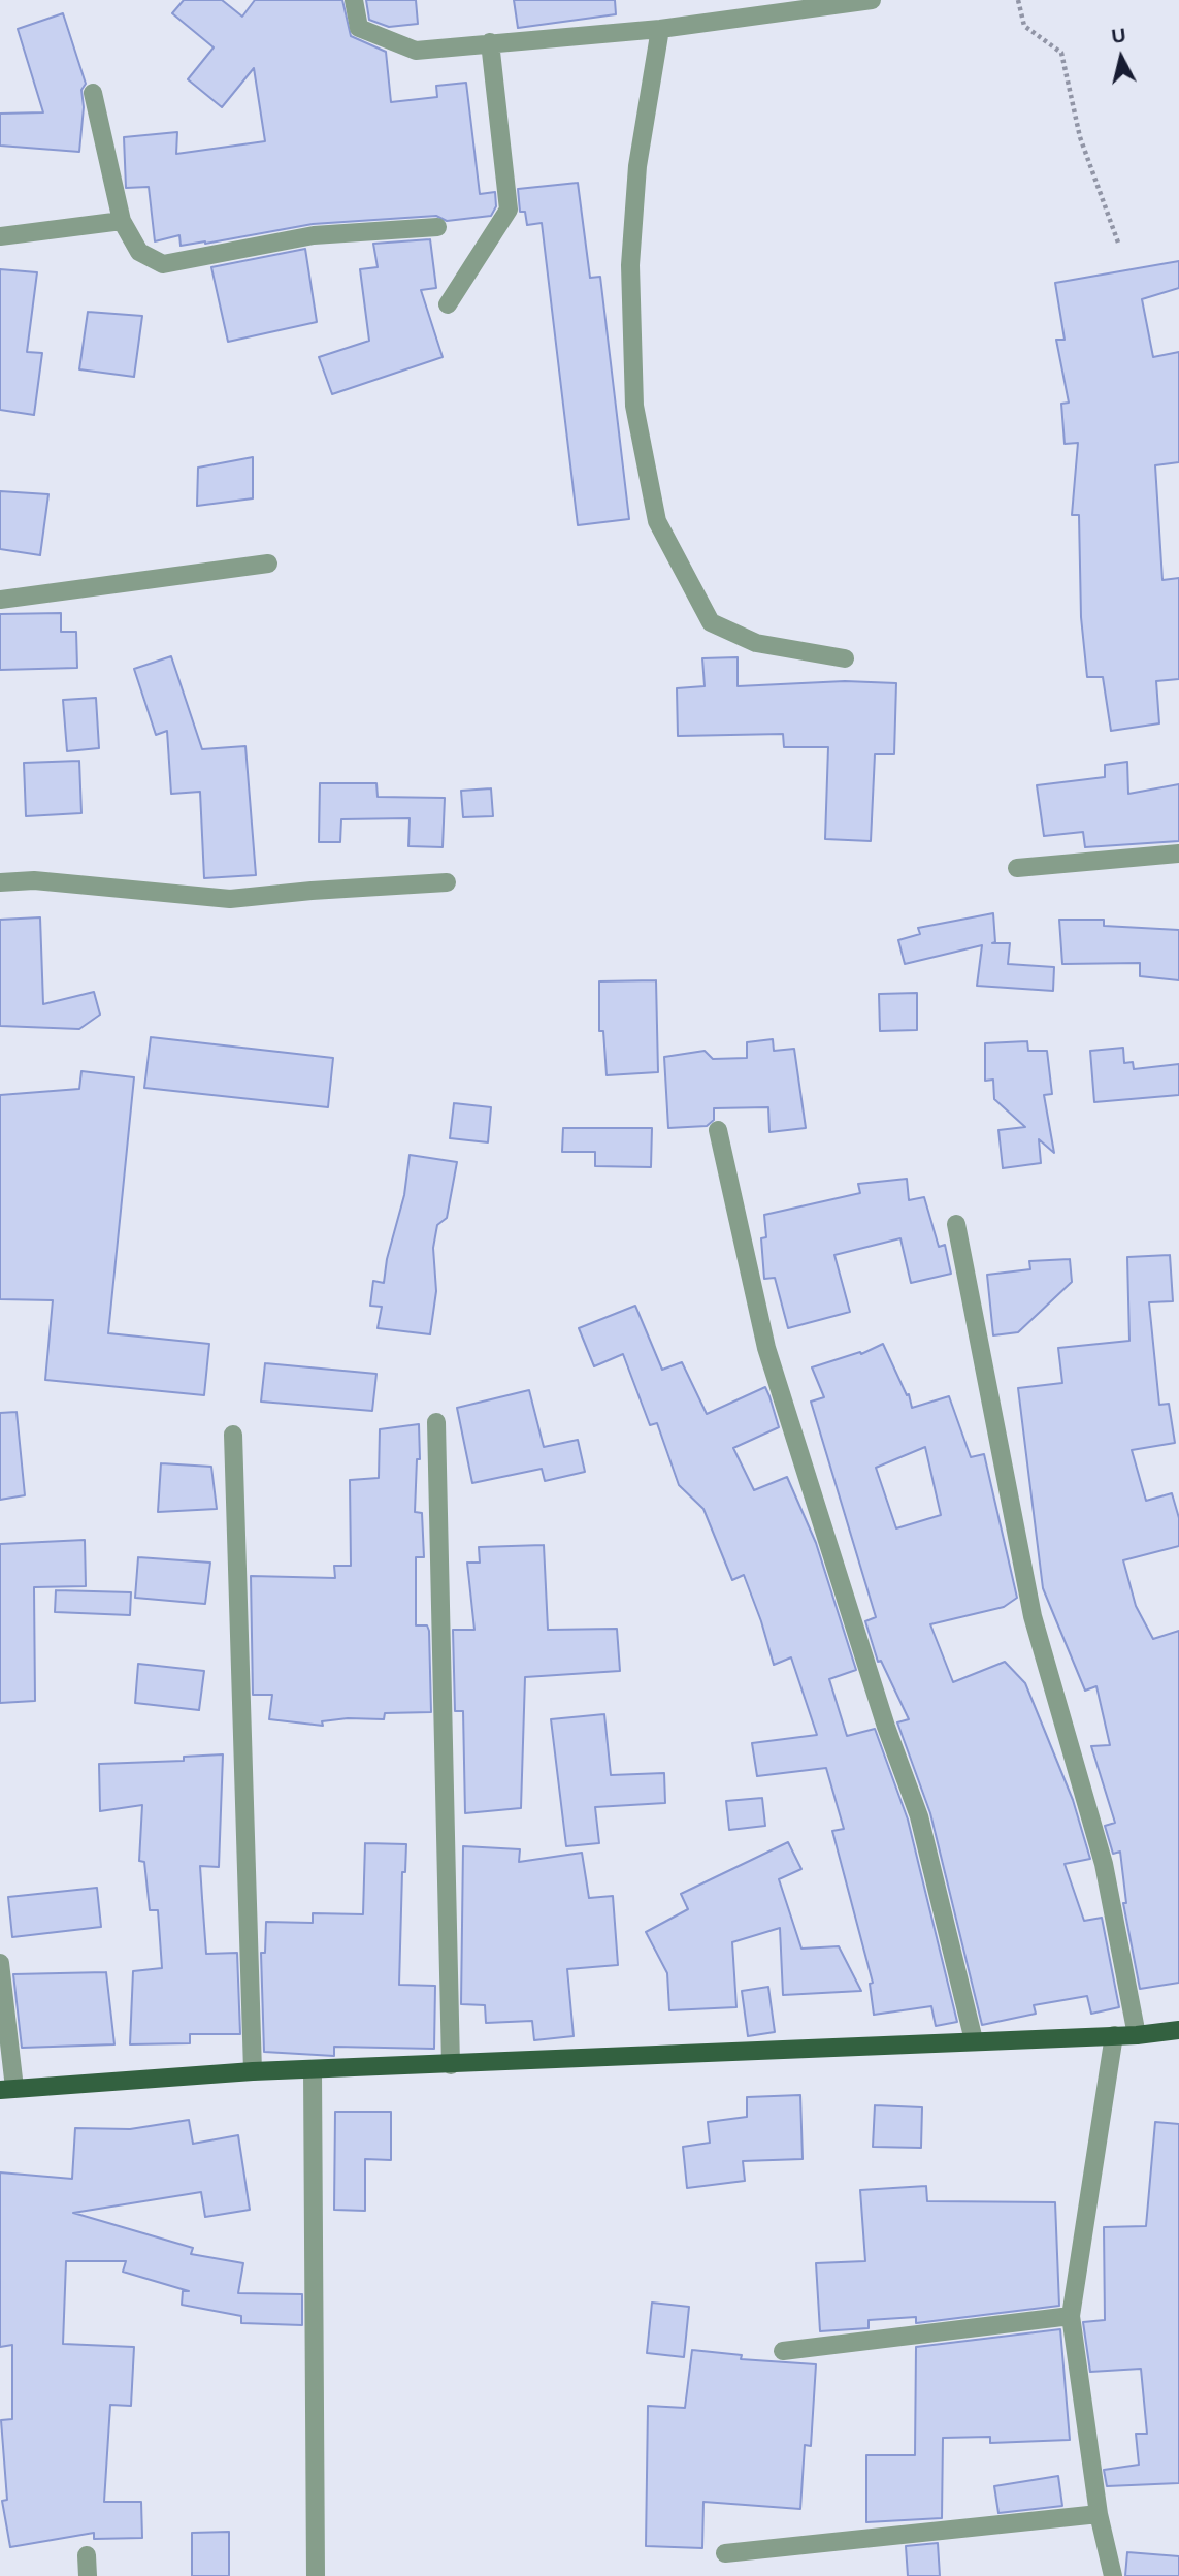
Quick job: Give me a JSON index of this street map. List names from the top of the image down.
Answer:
{
  "north": "top"
}
